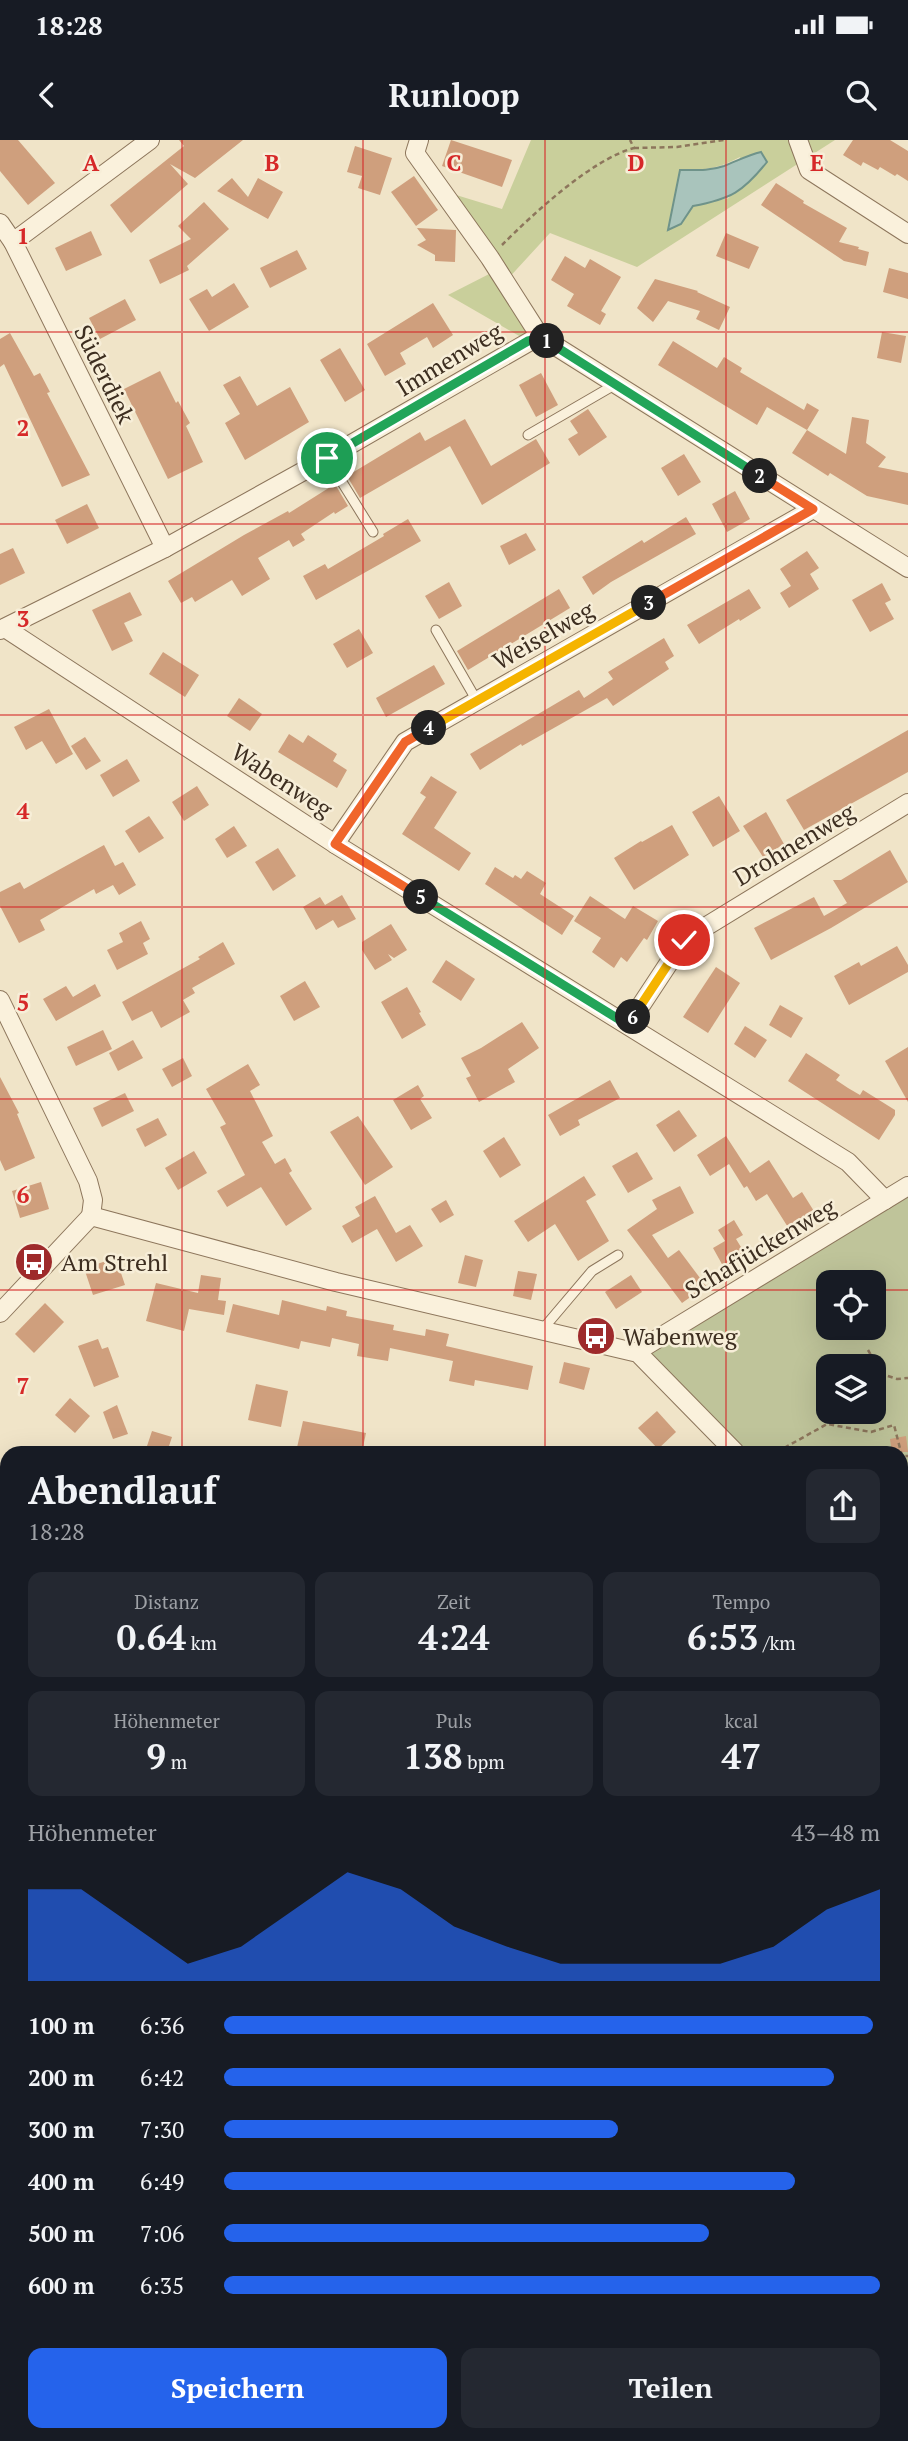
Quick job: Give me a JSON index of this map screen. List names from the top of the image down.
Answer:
{
  "streets": {
    "street": [
      "Immenweg",
      "Süderdiek",
      "Weiselweg",
      "Wabenweg",
      "Drohnenweg",
      "Schafjückenweg"
    ]
  },
  "crossings": [
    ["Immenweg", "Süderdiek"],
    ["Immenweg", "Weiselweg"],
    ["Immenweg", "Wabenweg"],
    ["Weiselweg", "Wabenweg"],
    ["Wabenweg", "Drohnenweg"],
    ["Wabenweg", "Schafjückenweg"]
  ],
  "places": {
    "bus stop": ["Am Strehl", "Wabenweg"]
  },
  "page": {
    "status": "18:28",
    "header": "Runloop",
    "pins": [
      "1",
      "2",
      "3",
      "4",
      "5",
      "6"
    ],
    "heading": ["Abendlauf", "18:28"],
    "stats": [
      ["Distanz", "0.64 km"],
      ["Zeit", "4:24"],
      ["Tempo", "6:53 /km"],
      ["Höhenmeter", "9 m"],
      ["Puls", "138 bpm"],
      ["kcal", "47"]
    ],
    "chart": ["Höhenmeter", "43–48 m"],
    "list": [
      {
        "name": "100 m",
        "note": "6:36"
      },
      {
        "name": "200 m",
        "note": "6:42"
      },
      {
        "name": "300 m",
        "note": "7:30"
      },
      {
        "name": "400 m",
        "note": "6:49"
      },
      {
        "name": "500 m",
        "note": "7:06"
      },
      {
        "name": "600 m",
        "note": "6:35"
      }
    ],
    "buttons": ["Speichern", "Teilen"]
  },
  "grid": {
    "columns": [
      "A",
      "B",
      "C",
      "D",
      "E"
    ],
    "rows": [
      "1",
      "2",
      "3",
      "4",
      "5",
      "6",
      "7"
    ]
  }
}
